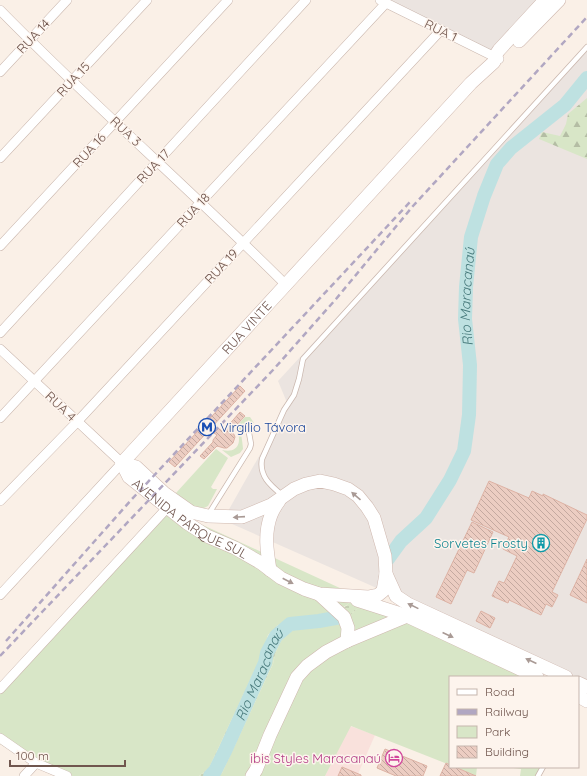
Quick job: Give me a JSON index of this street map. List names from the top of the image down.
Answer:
{
  "streets": {
    "street": [
      "RUA 1",
      "RUA 14",
      "RUA 15",
      "RUA 3",
      "RUA 16",
      "RUA 17",
      "RUA 18",
      "RUA 19",
      "RUA VINTE",
      "RUA 4",
      "AVENIDA PARQUE SUL"
    ]
  },
  "crossings": [
    ["RUA 1", "RUA 18"],
    ["RUA 1", "RUA 19"],
    ["RUA 1", "RUA VINTE"],
    ["RUA 14", "RUA 3"],
    ["RUA 15", "RUA 3"],
    ["RUA 3", "RUA 16"],
    ["RUA 3", "RUA 17"],
    ["RUA 3", "RUA 18"],
    ["RUA 3", "RUA 19"],
    ["RUA 3", "RUA VINTE"],
    ["RUA 18", "RUA 4"],
    ["RUA 19", "RUA 4"],
    ["RUA VINTE", "RUA 4"],
    ["RUA VINTE", "AVENIDA PARQUE SUL"],
    ["RUA 4", "AVENIDA PARQUE SUL"]
  ],
  "water": ["Rio Maracanaú"],
  "places": {
    "metro station": ["Virgílio Távora"],
    "building": ["Sorvetes Frosty"],
    "hotel": ["ibis Styles Maracanaú"]
  },
  "legend": [
    "Road",
    "Railway",
    "Park",
    "Building"
  ],
  "scale_bar": "100 m"
}
